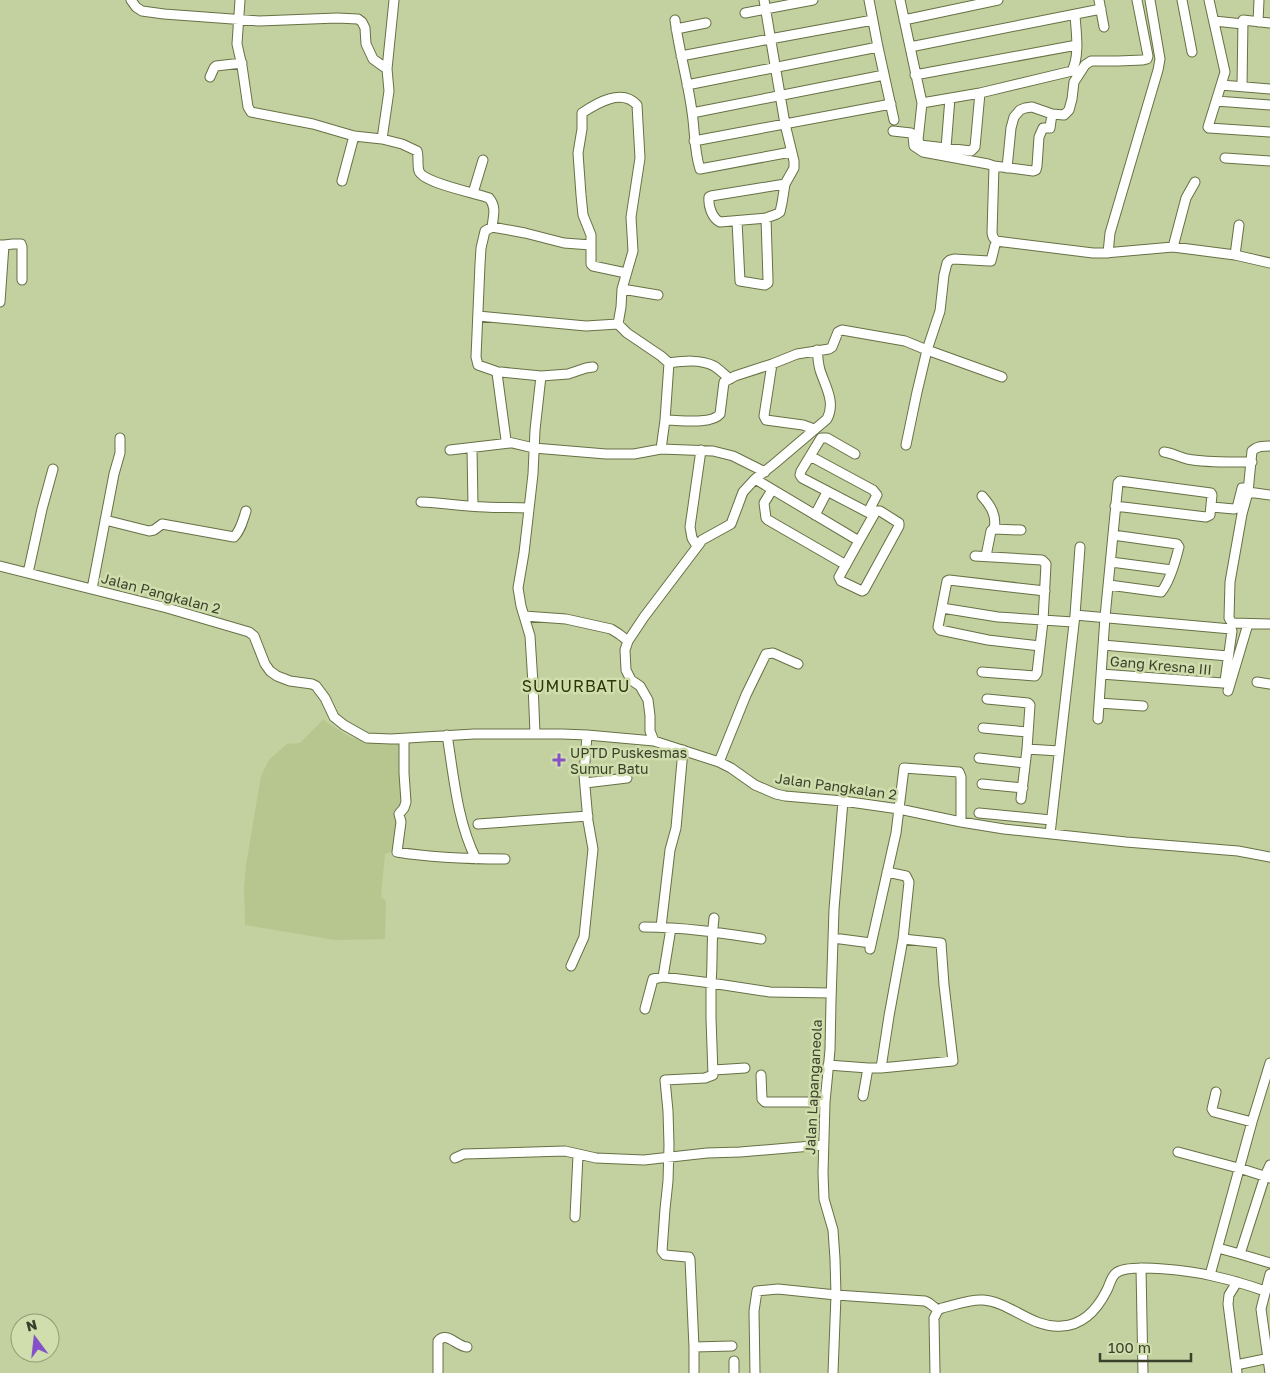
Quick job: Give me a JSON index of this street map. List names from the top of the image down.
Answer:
{
  "streets": {
    "street": ["Jalan Pangkalan 2", "Gang Kresna III", "Jalan Lapanganeola"]
  },
  "crossings": [
    ["Jalan Pangkalan 2", "Jalan Lapanganeola"]
  ],
  "districts": ["SUMURBATU"],
  "places": {
    "health": ["UPTD Puskesmas Sumur Batu"]
  },
  "scale_bar": "100 m",
  "north": "top"
}
